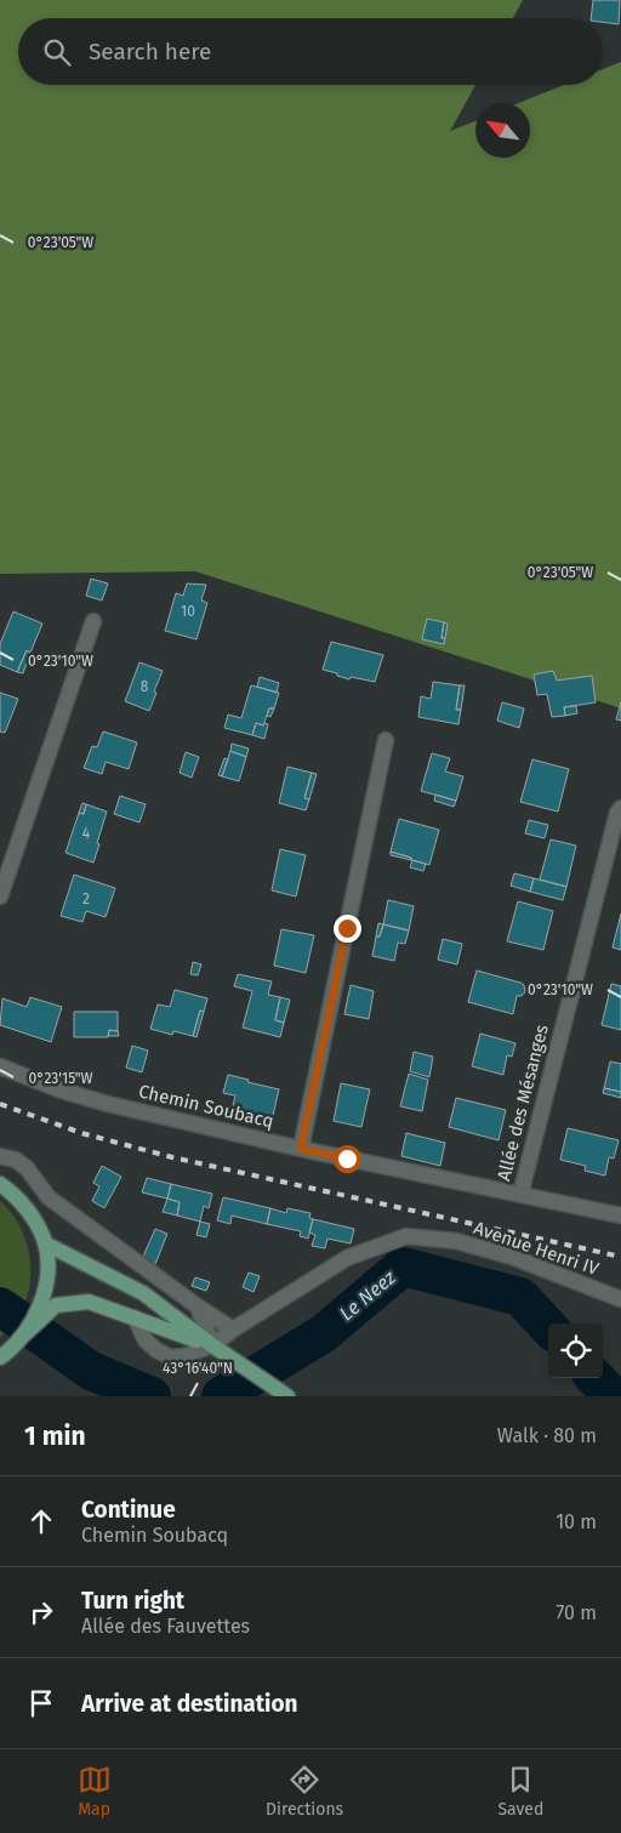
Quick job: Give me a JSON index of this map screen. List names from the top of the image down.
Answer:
{
  "streets": {
    "street": ["Allée des Mésanges", "Chemin Soubacq", "Avenue Henri IV"]
  },
  "crossings": [
    ["Allée des Mésanges", "Chemin Soubacq"]
  ],
  "water": ["Le Neez"],
  "house_numbers": [
    "10",
    "8",
    "4",
    "2"
  ],
  "north": "top left",
  "page": {
    "search": "Search here",
    "heading": ["1 min", "Walk · 80 m"],
    "list": [
      ["Continue", "Chemin Soubacq", "10 m"],
      ["Turn right", "Allée des Fauvettes", "70 m"],
      "Arrive at destination"
    ],
    "nav": ["Map", "Directions", "Saved"]
  },
  "coordinates": [
    "0°23'05\"W",
    "0°23'10\"W",
    "0°23'15\"W",
    "43°16'40\"N"
  ]
}
